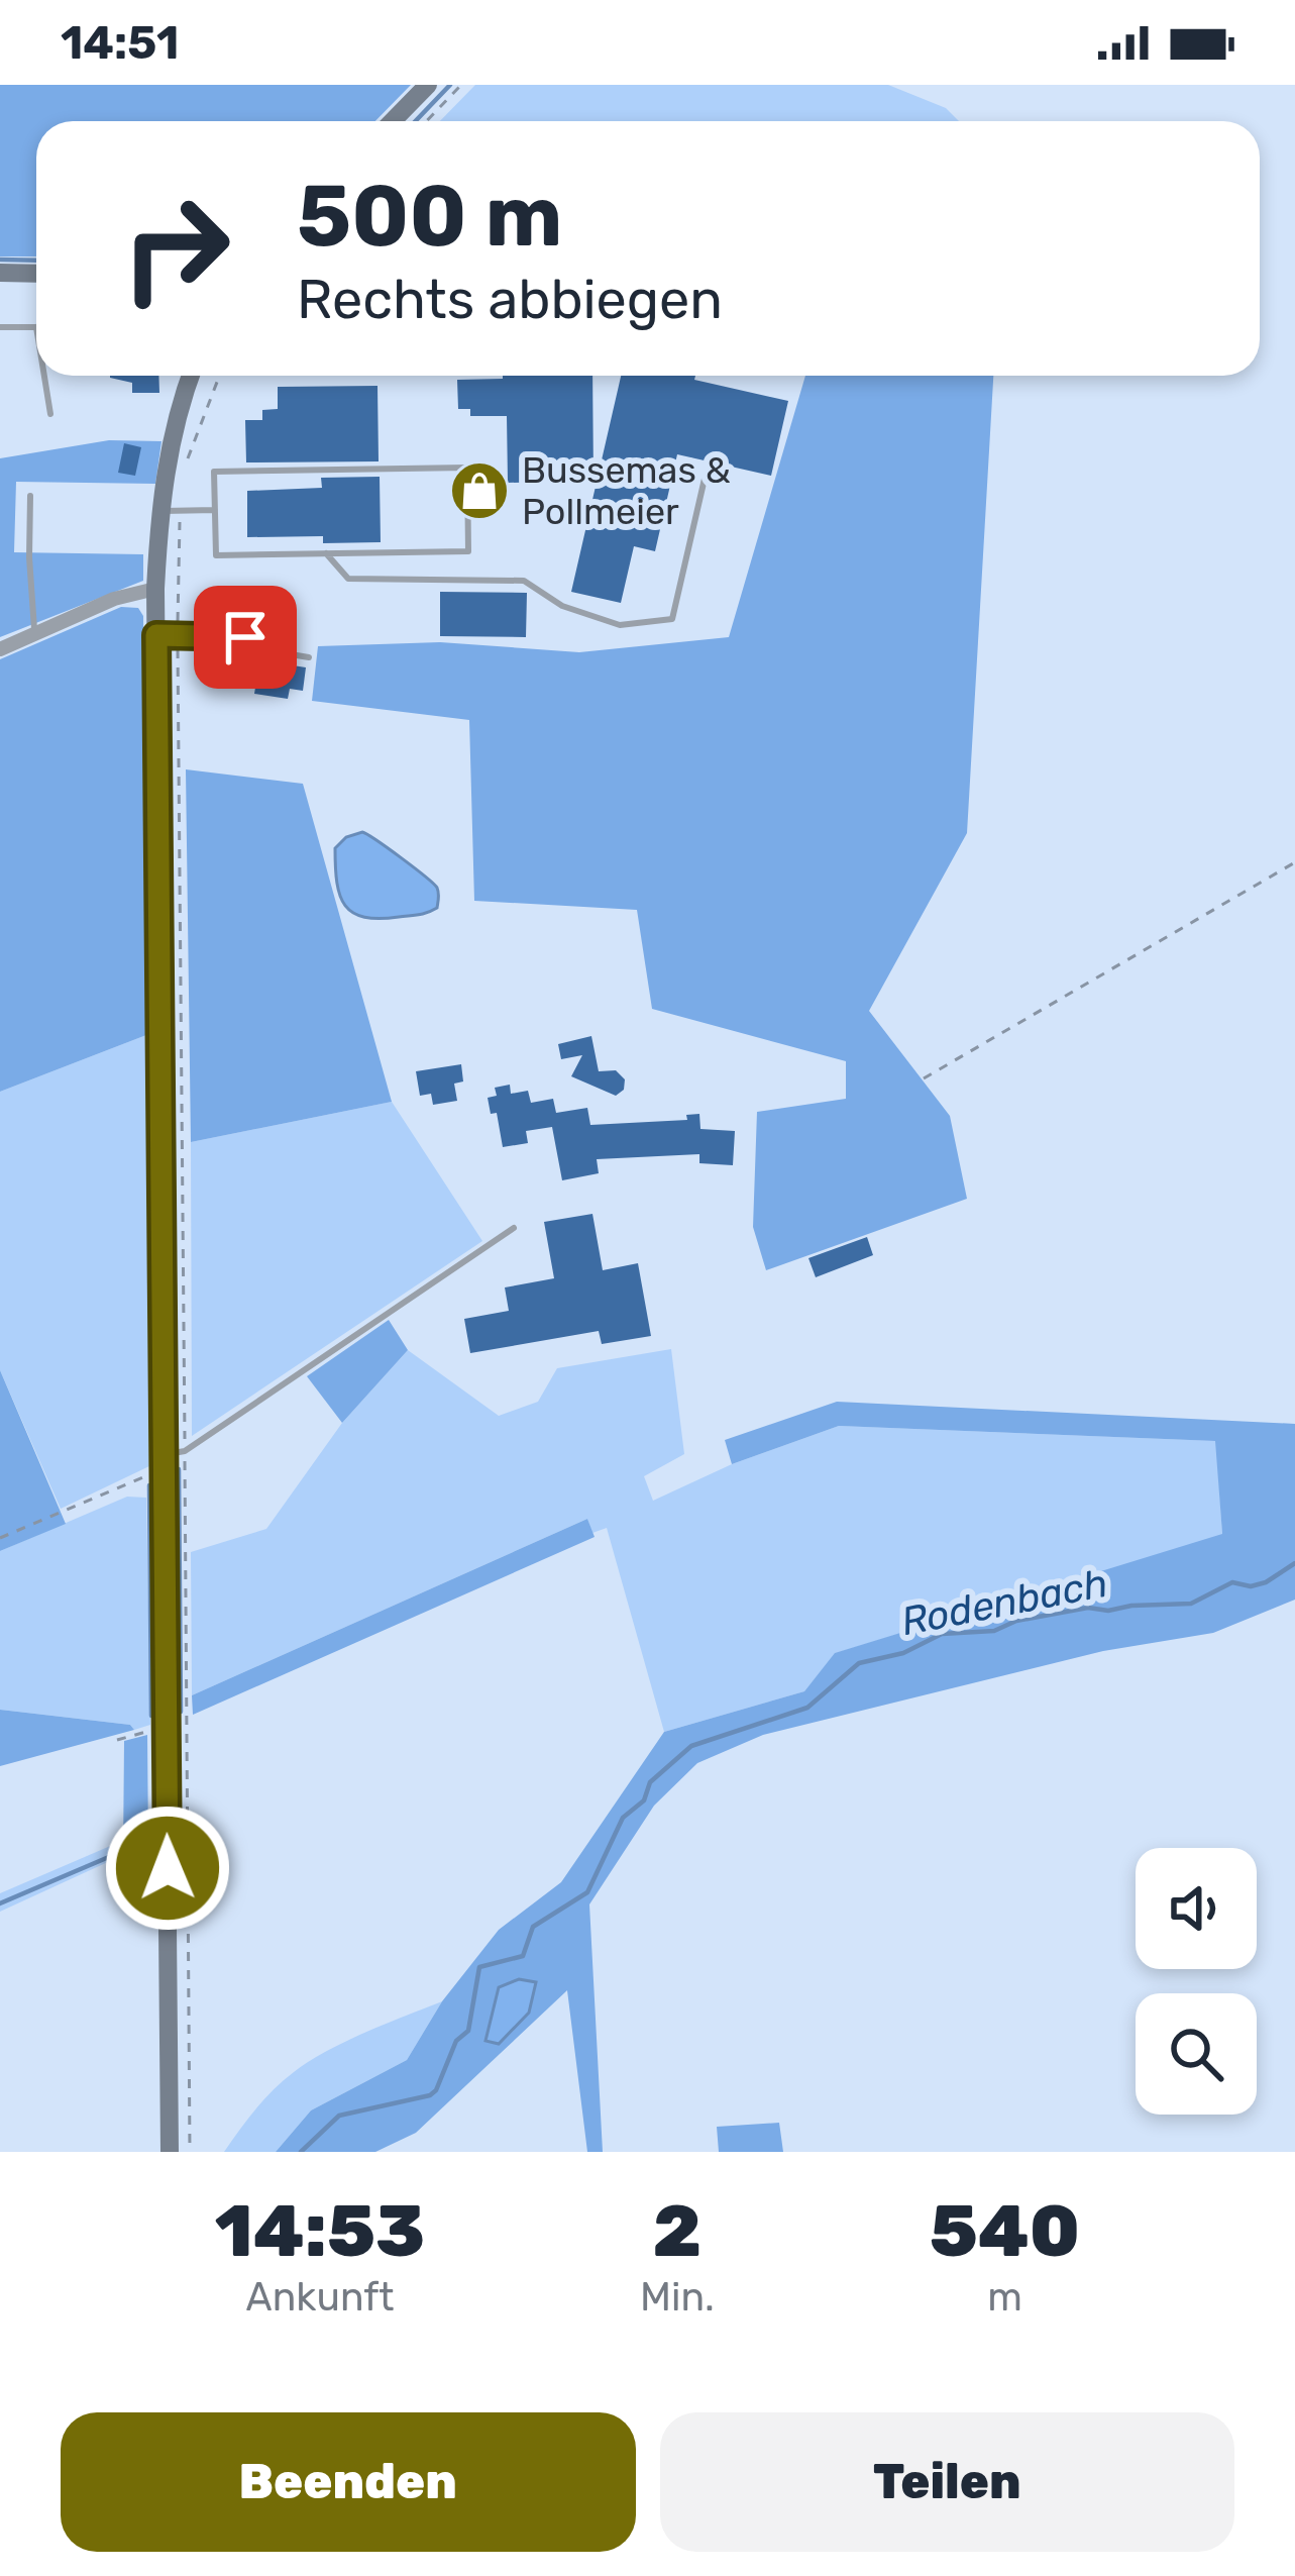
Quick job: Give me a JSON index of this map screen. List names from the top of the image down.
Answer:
{
  "water": ["Rodenbach"],
  "places": {
    "shop": ["Bussemas & Pollmeier"]
  },
  "page": {
    "status": "14:51",
    "turn": ["500 m", "Rechts abbiegen"],
    "eta": [
      "14:53",
      "Ankunft",
      "2",
      "Min.",
      "540",
      "m"
    ],
    "buttons": ["Beenden", "Teilen"]
  }
}
